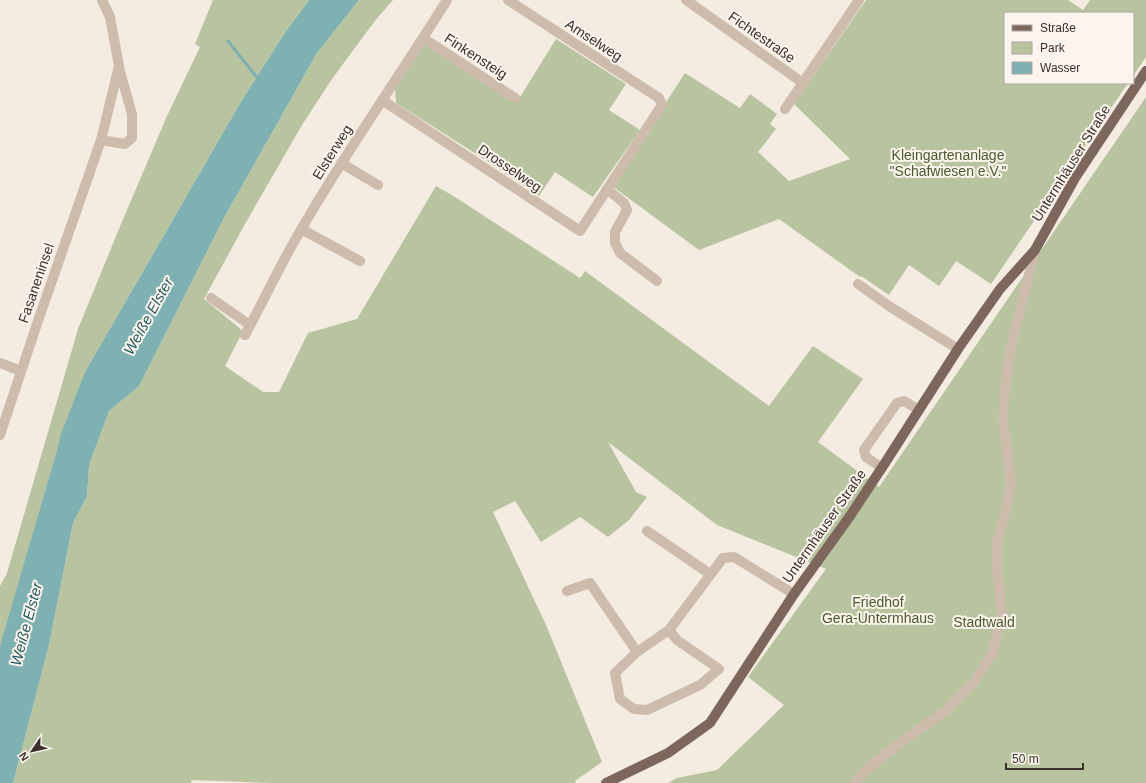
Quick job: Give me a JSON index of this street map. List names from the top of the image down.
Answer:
{
  "streets": {
    "main road": ["Untermhäuser Straße"],
    "street": [
      "Fichtestraße",
      "Amselweg",
      "Finkensteig",
      "Elsterweg",
      "Drosselweg",
      "Fasaneninsel"
    ]
  },
  "crossings": [
    ["Amselweg", "Drosselweg"],
    ["Finkensteig", "Elsterweg"],
    ["Elsterweg", "Drosselweg"]
  ],
  "water": ["Weiße Elster"],
  "parks": ["Kleingartenanlage \"Schafwiesen e.V.\"", "Friedhof Gera-Untermhaus", "Stadtwald"],
  "legend": ["Straße", "Park", "Wasser"],
  "scale_bar": "50 m",
  "north": "bottom left"
}
